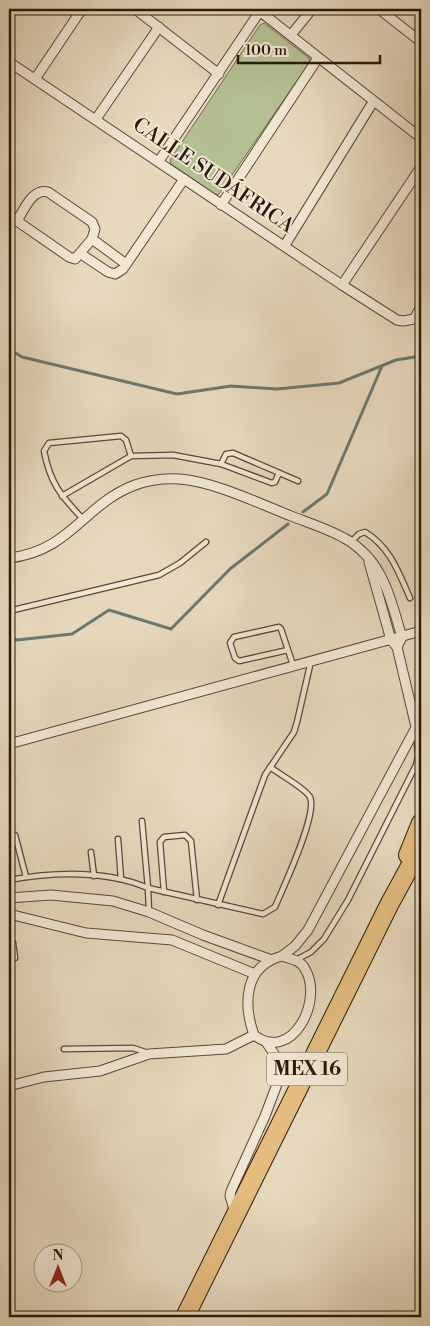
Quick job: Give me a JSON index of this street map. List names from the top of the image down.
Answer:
{
  "streets": {
    "highway": ["MEX 16"],
    "street": ["CALLE SUDÁFRICA"]
  },
  "scale_bar": "100 m",
  "north": "top"
}
